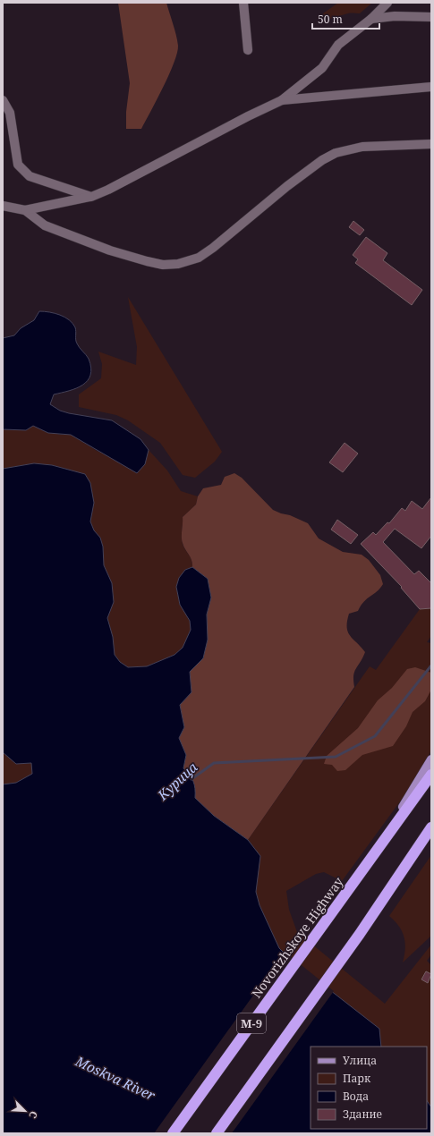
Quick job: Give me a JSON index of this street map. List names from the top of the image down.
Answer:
{
  "streets": {
    "highway": ["Novorizhskoye Highway", "М-9"]
  },
  "crossings": [
    ["Novorizhskoye Highway", "М-9"]
  ],
  "water": ["Курица", "Moskva River"],
  "legend": [
    "Улица",
    "Парк",
    "Вода",
    "Здание"
  ],
  "scale_bar": "50 m",
  "north": "bottom right"
}
